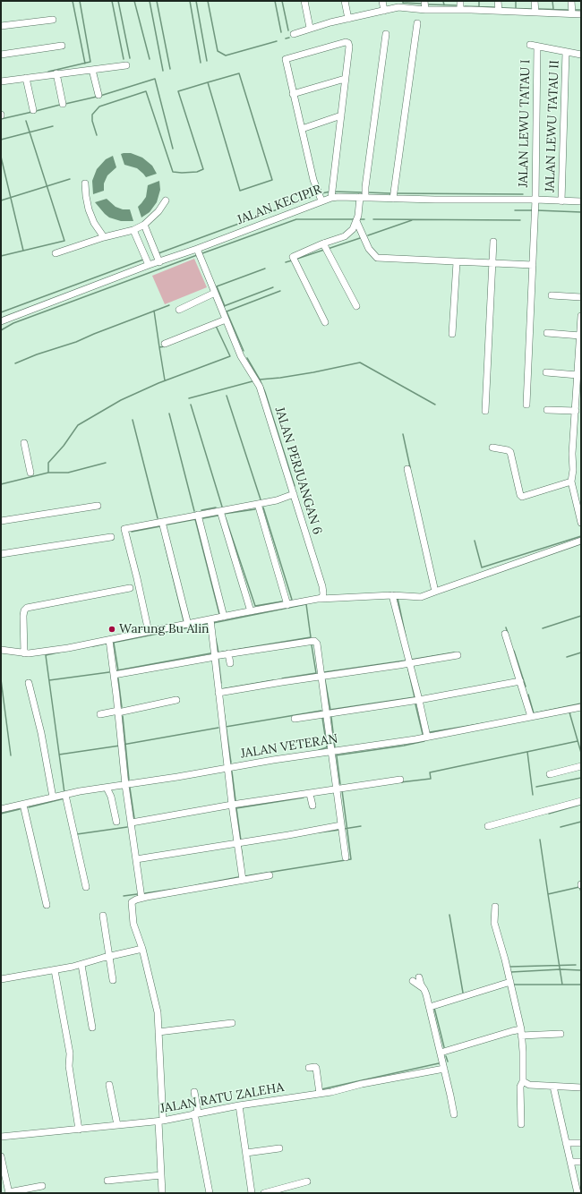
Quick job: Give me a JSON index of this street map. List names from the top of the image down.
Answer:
{
  "streets": {
    "street": [
      "JALAN LEWU TATAU I",
      "JALAN LEWU TATAU II",
      "JALAN KECIPIR",
      "JALAN PERJUANGAN 6",
      "JALAN VETERAN",
      "JALAN RATU ZALEHA"
    ]
  },
  "crossings": [
    ["JALAN LEWU TATAU I", "JALAN KECIPIR"],
    ["JALAN LEWU TATAU II", "JALAN KECIPIR"],
    ["JALAN KECIPIR", "JALAN PERJUANGAN 6"]
  ],
  "places": ["Warung Bu Alin"]
}
